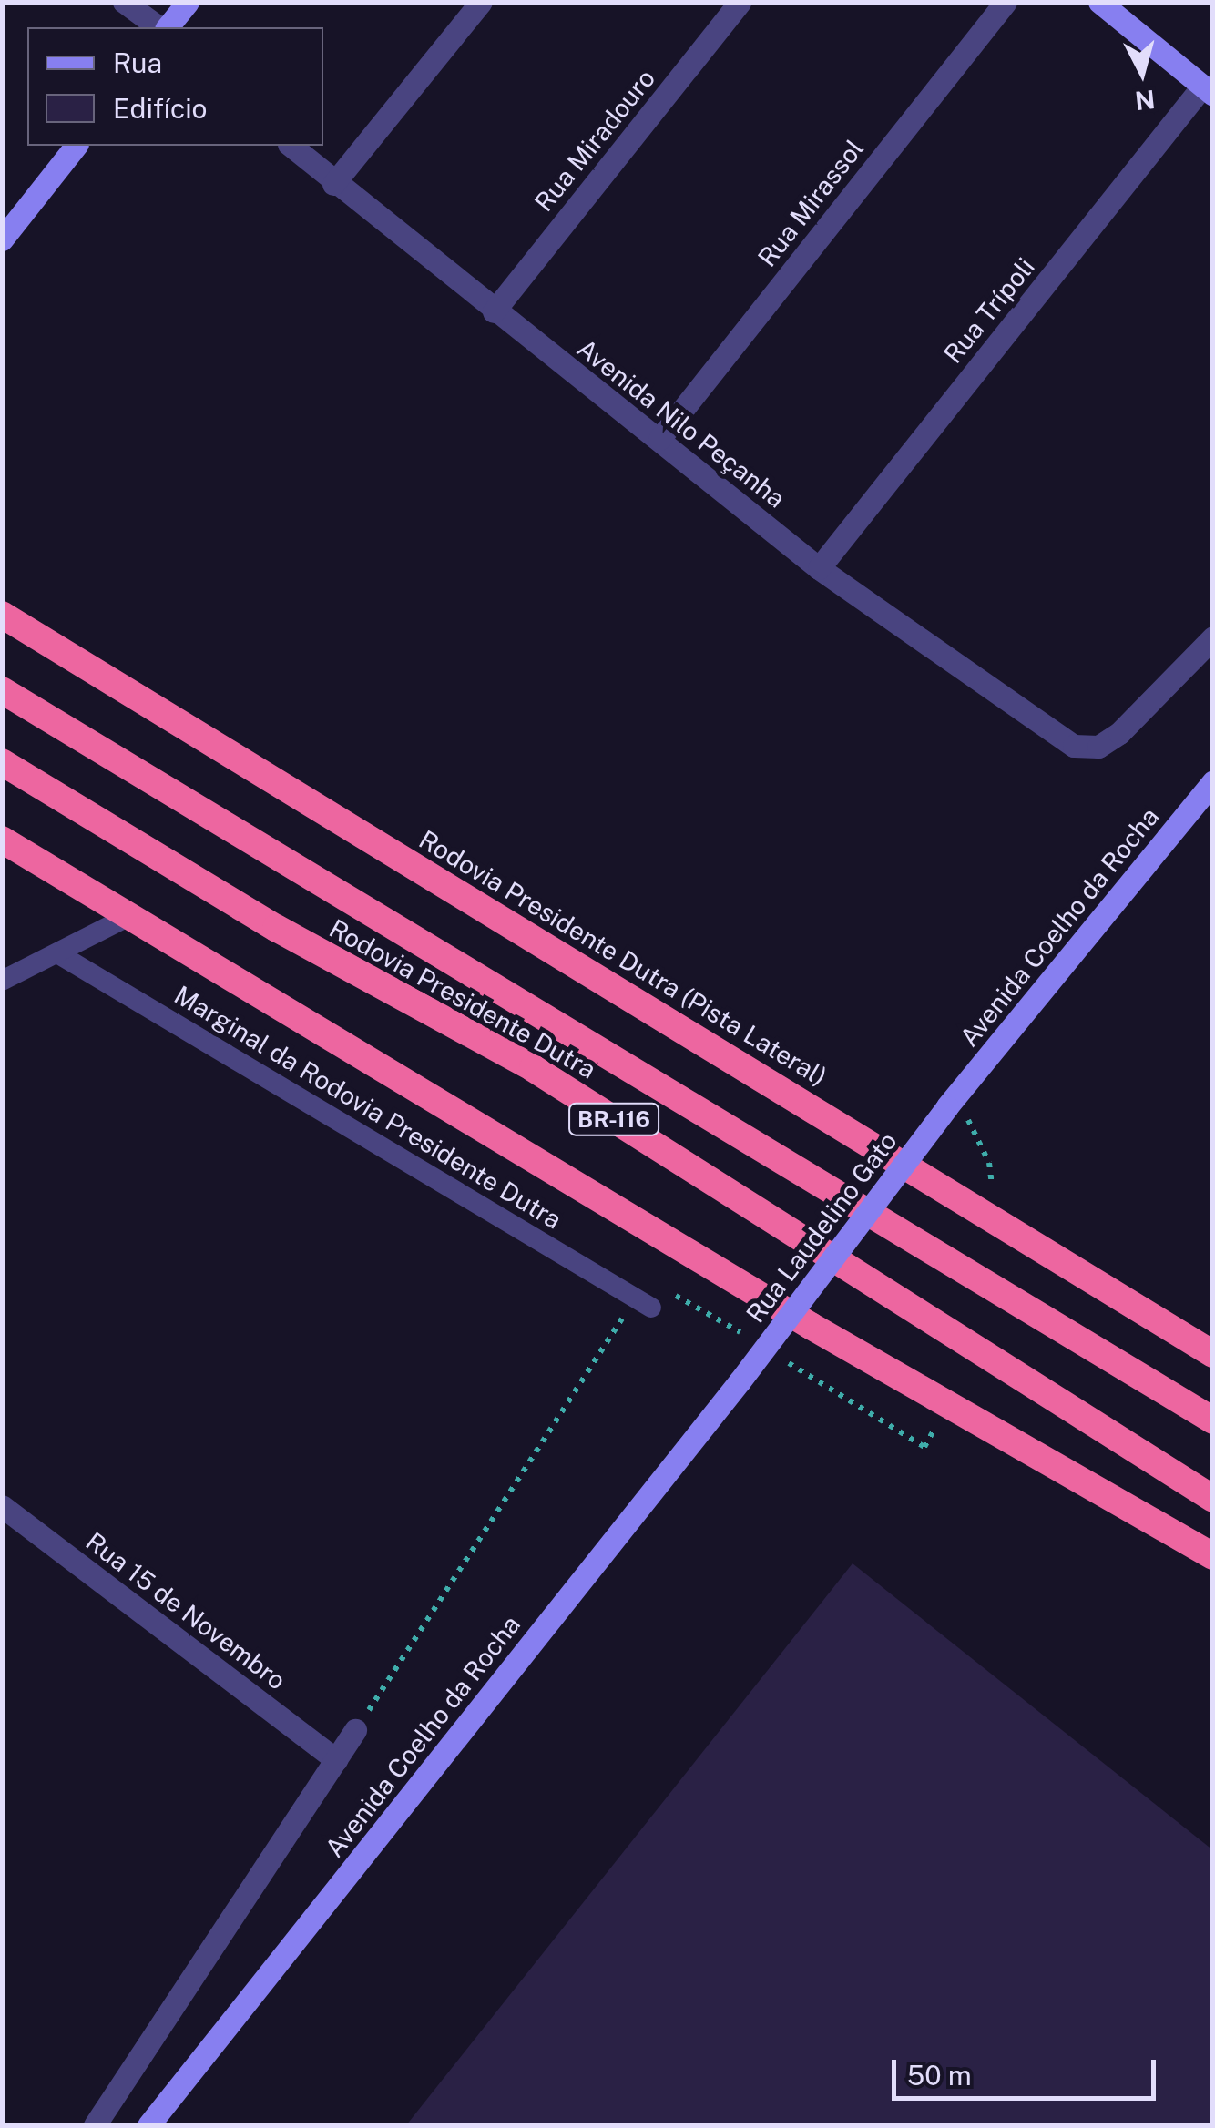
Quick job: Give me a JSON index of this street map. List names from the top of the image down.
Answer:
{
  "streets": {
    "highway": ["Rodovia Presidente Dutra (Pista Lateral)", "Rodovia Presidente Dutra", "BR-116"],
    "main road": ["Avenida Coelho da Rocha", "Rua Laudelino Gato"],
    "street": [
      "Rua Miradouro",
      "Rua Mirassol",
      "Rua Trípoli",
      "Avenida Nilo Peçanha",
      "Rua 15 de Novembro"
    ],
    "lane": ["Marginal da Rodovia Presidente Dutra"]
  },
  "crossings": [
    ["Rua Miradouro", "Avenida Nilo Peçanha"],
    ["Rua Mirassol", "Avenida Nilo Peçanha"],
    ["Rua Trípoli", "Avenida Nilo Peçanha"],
    ["Avenida Coelho da Rocha", "Rua Laudelino Gato"]
  ],
  "legend": ["Rua", "Edifício"],
  "scale_bar": "50 m",
  "north": "bottom"
}
